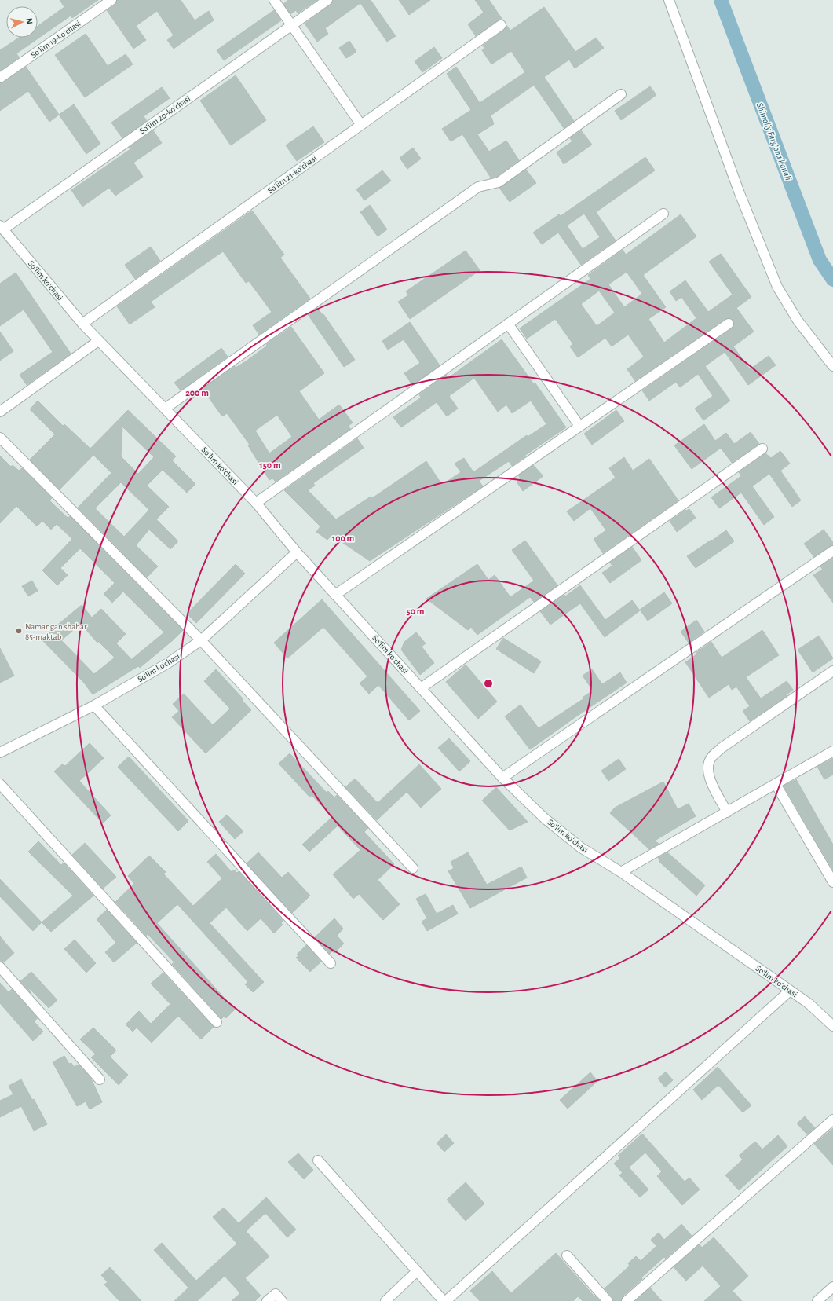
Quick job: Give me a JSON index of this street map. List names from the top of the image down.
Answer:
{
  "streets": {
    "street": [
      "Soʻlim 19-koʻchasi",
      "Soʻlim 20-koʻchasi",
      "Soʻlim 21-koʻchasi",
      "Soʻlim koʻchasi",
      "So'lim ko'chasi"
    ]
  },
  "crossings": [
    ["Soʻlim 20-koʻchasi", "Soʻlim koʻchasi"],
    ["Soʻlim 21-koʻchasi", "Soʻlim koʻchasi"],
    ["Soʻlim koʻchasi", "So'lim ko'chasi"]
  ],
  "water": ["Shimoliy Fargʻona kanali"],
  "places": ["Namangan shahar 85-maktab"],
  "north": "right",
  "rings": [
    "200 m",
    "150 m",
    "100 m",
    "50 m"
  ]
}
